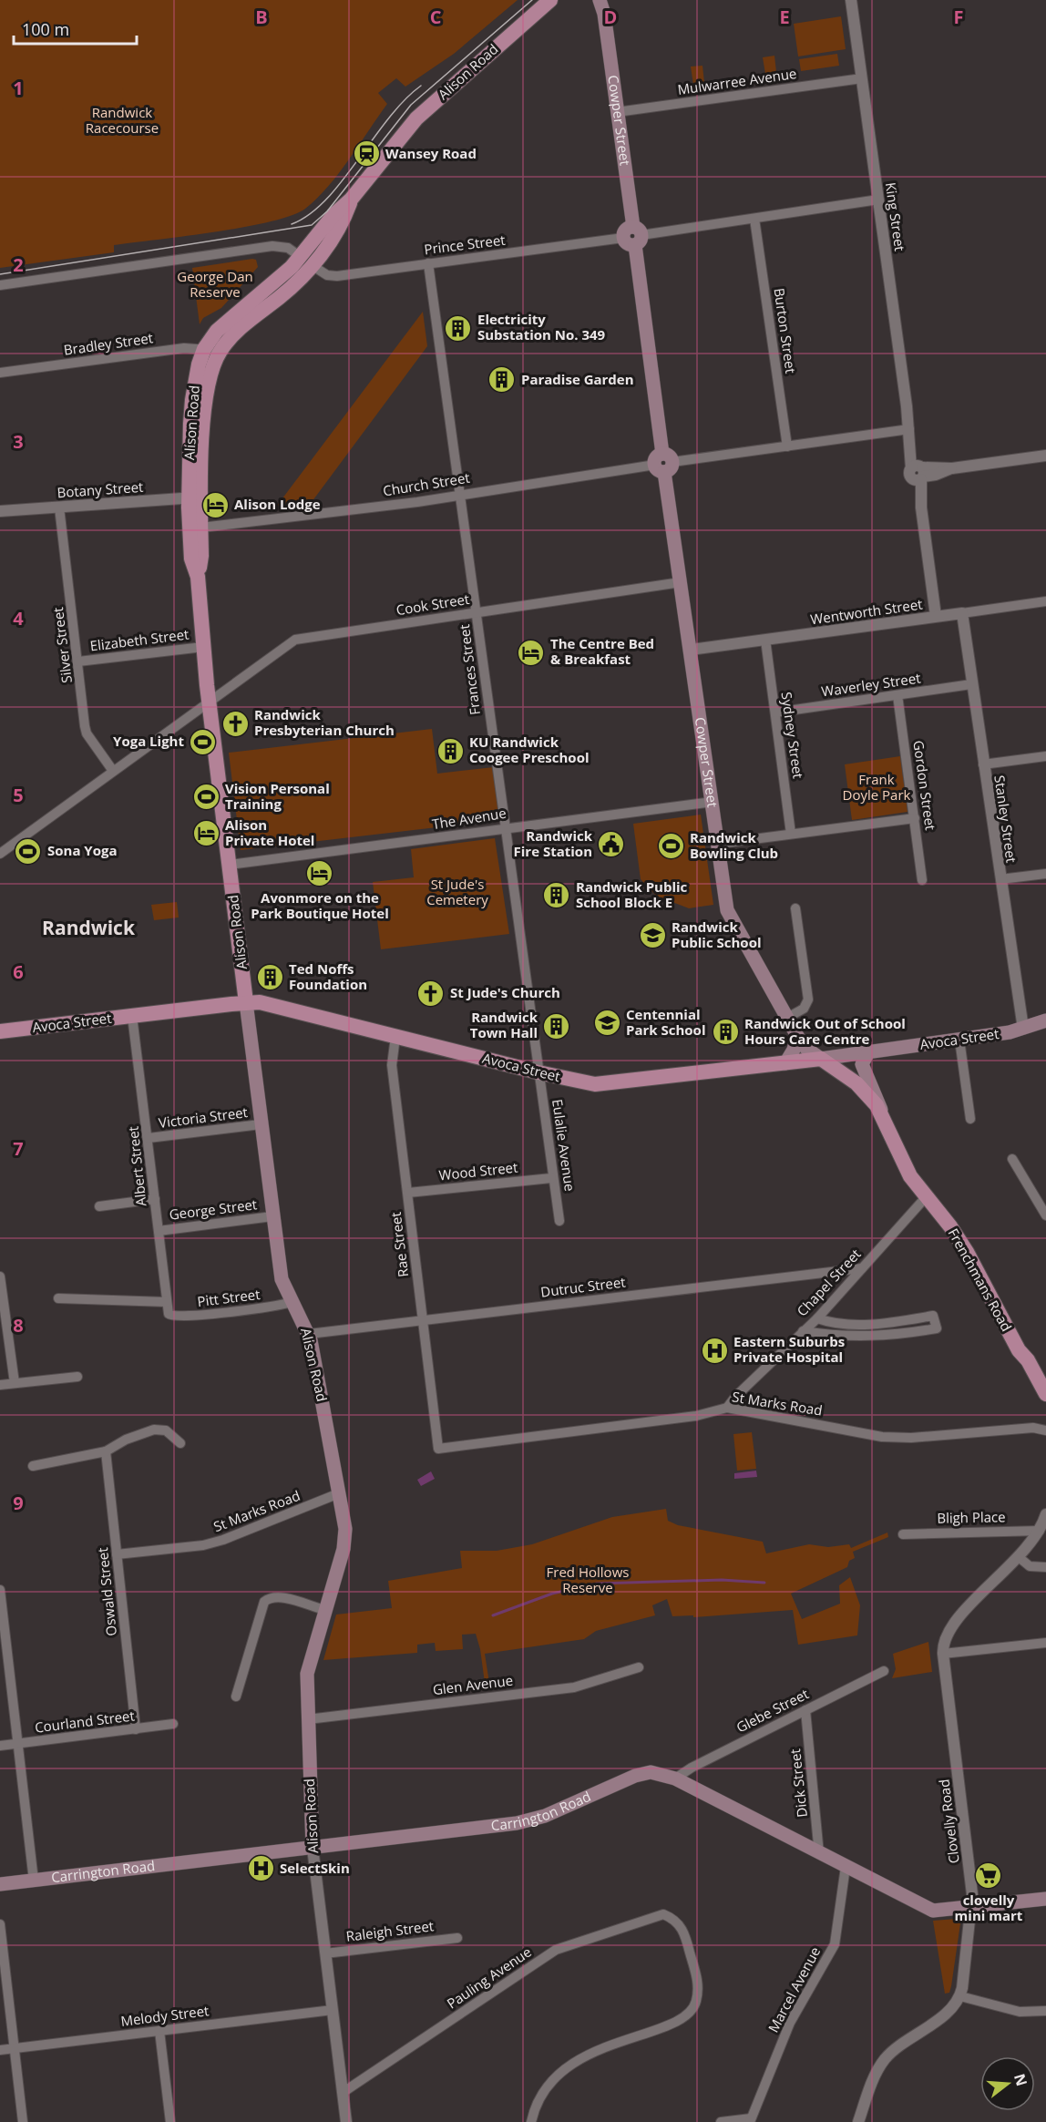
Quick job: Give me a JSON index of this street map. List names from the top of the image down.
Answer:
{
  "streets": {
    "main road": [
      "Alison Road",
      "Cowper Street",
      "Avoca Street",
      "Frenchmans Road",
      "Carrington Road"
    ],
    "street": [
      "Mulwarree Avenue",
      "King Street",
      "Prince Street",
      "Burton Street",
      "Bradley Street",
      "Church Street",
      "Botany Street",
      "Cook Street",
      "Wentworth Street",
      "Elizabeth Street",
      "Silver Street",
      "Frances Street",
      "Waverley Street",
      "Sydney Street",
      "Gordon Street",
      "The Avenue",
      "Stanley Street",
      "Victoria Street",
      "Eulalie Avenue",
      "Albert Street",
      "Wood Street",
      "George Street",
      "Rae Street",
      "Chapel Street",
      "Dutruc Street",
      "Pitt Street",
      "St Marks Road",
      "Bligh Place",
      "Oswald Street",
      "Glen Avenue",
      "Glebe Street",
      "Courland Street",
      "Dick Street",
      "Clovelly Road",
      "Raleigh Street",
      "Pauling Avenue",
      "Marcel Avenue",
      "Melody Street"
    ]
  },
  "crossings": [
    ["Alison Road", "Prince Street"],
    ["Alison Road", "Bradley Street"],
    ["Alison Road", "Church Street"],
    ["Alison Road", "Botany Street"],
    ["Alison Road", "Cook Street"],
    ["Alison Road", "Elizabeth Street"],
    ["Alison Road", "The Avenue"],
    ["Alison Road", "Avoca Street"],
    ["Alison Road", "Victoria Street"],
    ["Alison Road", "George Street"],
    ["Alison Road", "Dutruc Street"],
    ["Alison Road", "Pitt Street"],
    ["Alison Road", "St Marks Road"],
    ["Alison Road", "Glen Avenue"],
    ["Alison Road", "Carrington Road"],
    ["Alison Road", "Raleigh Street"],
    ["Alison Road", "Pauling Avenue"],
    ["Alison Road", "Melody Street"],
    ["Mulwarree Avenue", "Cowper Street"],
    ["Mulwarree Avenue", "King Street"],
    ["Cowper Street", "Prince Street"],
    ["Cowper Street", "Church Street"],
    ["Cowper Street", "Cook Street"],
    ["Cowper Street", "Wentworth Street"],
    ["Cowper Street", "The Avenue"],
    ["Cowper Street", "Avoca Street"],
    ["Cowper Street", "Frenchmans Road"],
    ["King Street", "Prince Street"],
    ["King Street", "Church Street"],
    ["King Street", "Wentworth Street"],
    ["Prince Street", "Burton Street"],
    ["Prince Street", "Frances Street"],
    ["Burton Street", "Church Street"],
    ["Church Street", "Frances Street"],
    ["Botany Street", "Silver Street"],
    ["Cook Street", "Silver Street"],
    ["Cook Street", "Frances Street"],
    ["Wentworth Street", "Sydney Street"],
    ["Wentworth Street", "Stanley Street"],
    ["Elizabeth Street", "Silver Street"],
    ["Frances Street", "The Avenue"],
    ["Frances Street", "Avoca Street"],
    ["Frances Street", "Eulalie Avenue"],
    ["Waverley Street", "Sydney Street"],
    ["Waverley Street", "Gordon Street"],
    ["Waverley Street", "Stanley Street"],
    ["Stanley Street", "Avoca Street"],
    ["Avoca Street", "Eulalie Avenue"],
    ["Avoca Street", "Albert Street"],
    ["Avoca Street", "Rae Street"],
    ["Avoca Street", "Frenchmans Road"],
    ["Victoria Street", "Albert Street"],
    ["Eulalie Avenue", "Wood Street"],
    ["Albert Street", "George Street"],
    ["Albert Street", "Pitt Street"],
    ["Wood Street", "Rae Street"],
    ["Rae Street", "Dutruc Street"],
    ["Rae Street", "St Marks Road"],
    ["Frenchmans Road", "Chapel Street"],
    ["Chapel Street", "Dutruc Street"],
    ["Chapel Street", "St Marks Road"],
    ["St Marks Road", "Oswald Street"],
    ["Bligh Place", "Clovelly Road"],
    ["Oswald Street", "Courland Street"],
    ["Glebe Street", "Dick Street"],
    ["Glebe Street", "Carrington Road"],
    ["Dick Street", "Carrington Road"],
    ["Carrington Road", "Clovelly Road"],
    ["Carrington Road", "Marcel Avenue"]
  ],
  "districts": ["Randwick"],
  "parks": [
    "Randwick Racecourse",
    "George Dan Reserve",
    "Frank Doyle Park",
    "St Jude's Cemetery",
    "Fred Hollows Reserve"
  ],
  "places": {
    "station": ["Wansey Road"],
    "building": [
      "Electricity Substation No. 349",
      "Paradise Garden",
      "KU Randwick Coogee Preschool",
      "Randwick Public School Block E",
      "Ted Noffs Foundation",
      "Randwick Town Hall",
      "Randwick Out of School Hours Care Centre"
    ],
    "hotel": [
      "Alison Lodge",
      "The Centre Bed & Breakfast",
      "Alison Private Hotel",
      "Avonmore on the Park Boutique Hotel"
    ],
    "church": ["Randwick Presbyterian Church", "St Jude's Church"],
    "sports": [
      "Yoga Light",
      "Vision Personal Training",
      "Randwick Bowling Club",
      "Sona Yoga"
    ],
    "public building": ["Randwick Fire Station"],
    "school or university": ["Randwick Public School", "Centennial Park School"],
    "hospital": ["Eastern Suburbs Private Hospital", "SelectSkin"],
    "supermarket": ["clovelly mini mart"]
  },
  "scale_bar": "100 m",
  "north": "right",
  "grid": {
    "columns": [
      "B",
      "C",
      "D",
      "E",
      "F"
    ],
    "rows": [
      "1",
      "2",
      "3",
      "4",
      "5",
      "6",
      "7",
      "8",
      "9"
    ]
  }
}
